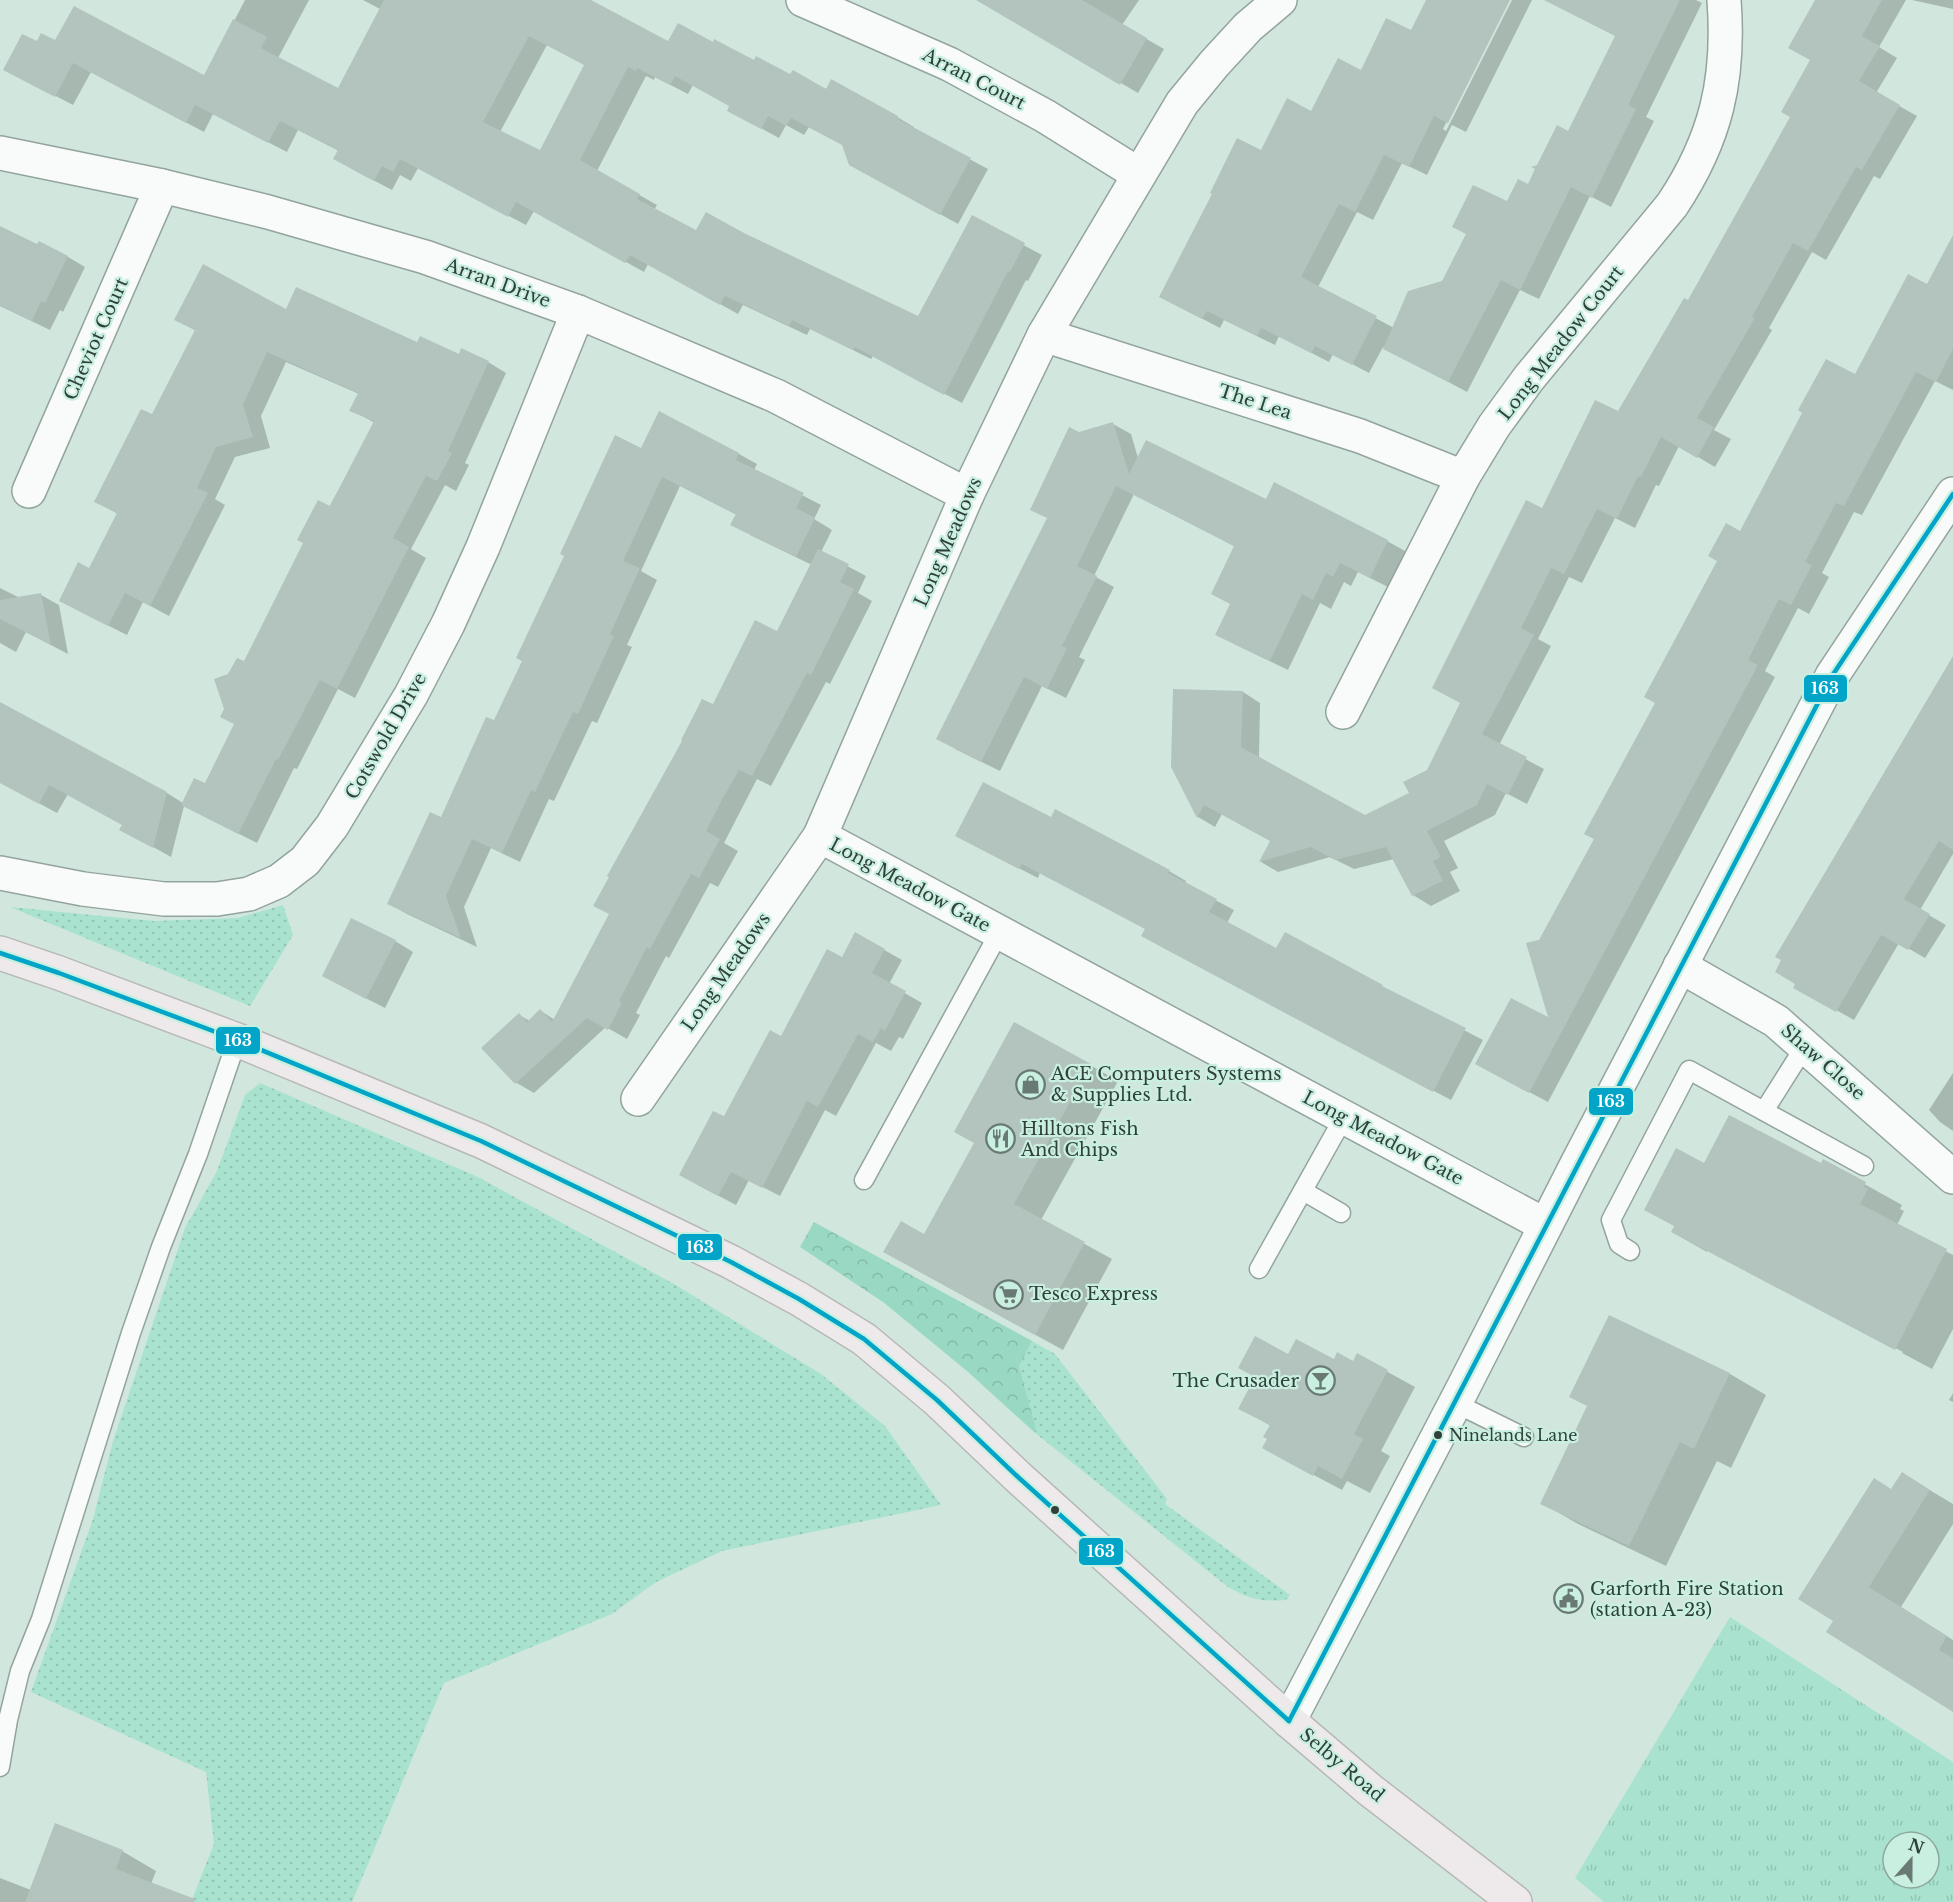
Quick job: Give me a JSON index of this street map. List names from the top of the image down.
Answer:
{
  "streets": {
    "highway": ["Selby Road"],
    "street": [
      "Arran Court",
      "Arran Drive",
      "Cheviot Court",
      "Long Meadow Court",
      "The Lea",
      "Long Meadows",
      "Cotswold Drive",
      "Long Meadow Gate",
      "Shaw Close"
    ]
  },
  "crossings": [
    ["Arran Court", "Long Meadows"],
    ["Arran Drive", "Cheviot Court"],
    ["Arran Drive", "Long Meadows"],
    ["Arran Drive", "Cotswold Drive"],
    ["Long Meadow Court", "The Lea"],
    ["The Lea", "Long Meadows"],
    ["Long Meadows", "Long Meadow Gate"]
  ],
  "places": {
    "shop": ["ACE Computers Systems & Supplies Ltd."],
    "restaurant": ["Hilltons Fish And Chips"],
    "supermarket": ["Tesco Express"],
    "bar": ["The Crusader"],
    "other": ["Ninelands Lane"],
    "public building": ["Garforth Fire Station (station A-23)"]
  },
  "lines": ["transit line 163"],
  "north": "top"
}
